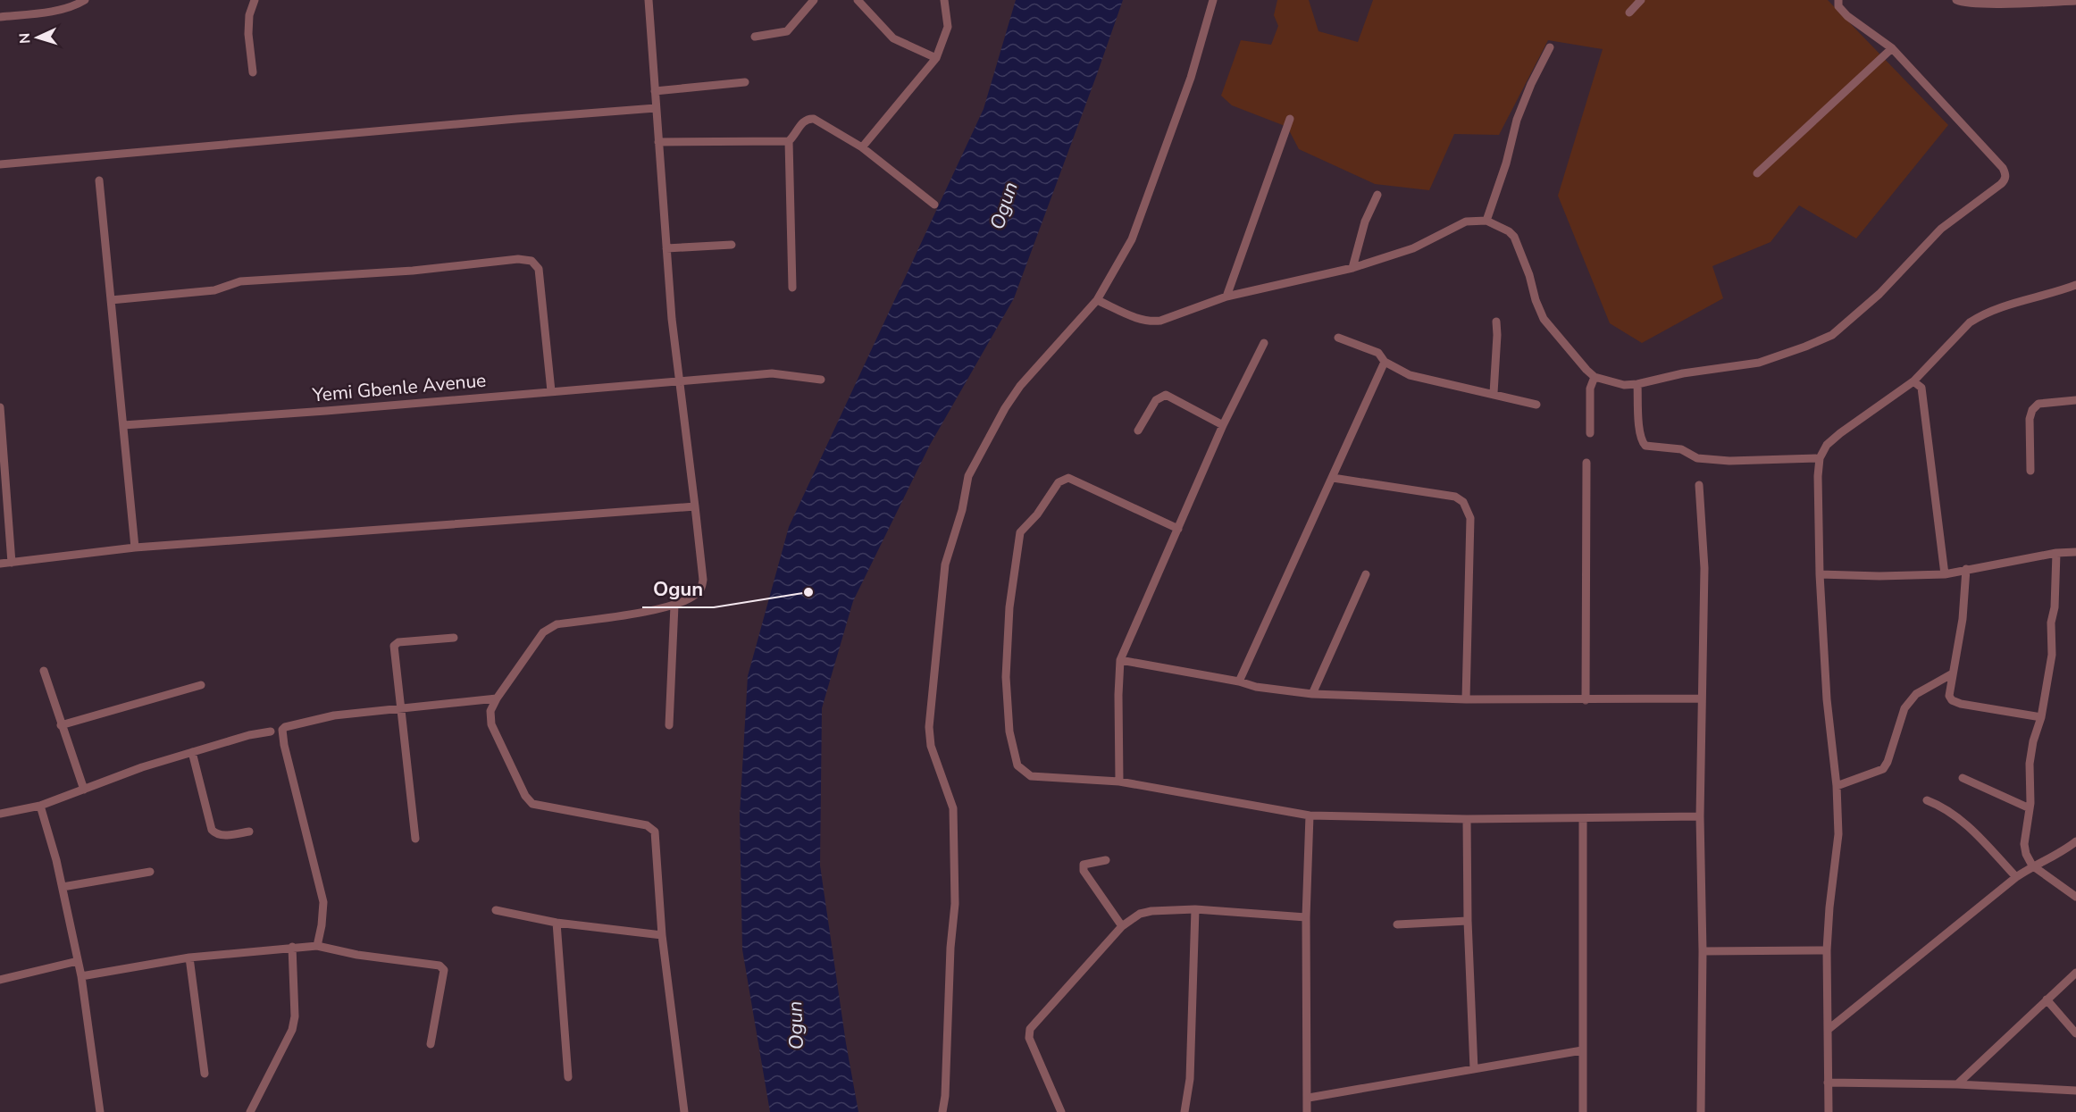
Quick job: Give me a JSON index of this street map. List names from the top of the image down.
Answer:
{
  "streets": {
    "street": ["Yemi Gbenle Avenue"]
  },
  "water": ["Ogun"],
  "places": ["Ogun"],
  "north": "left"
}
